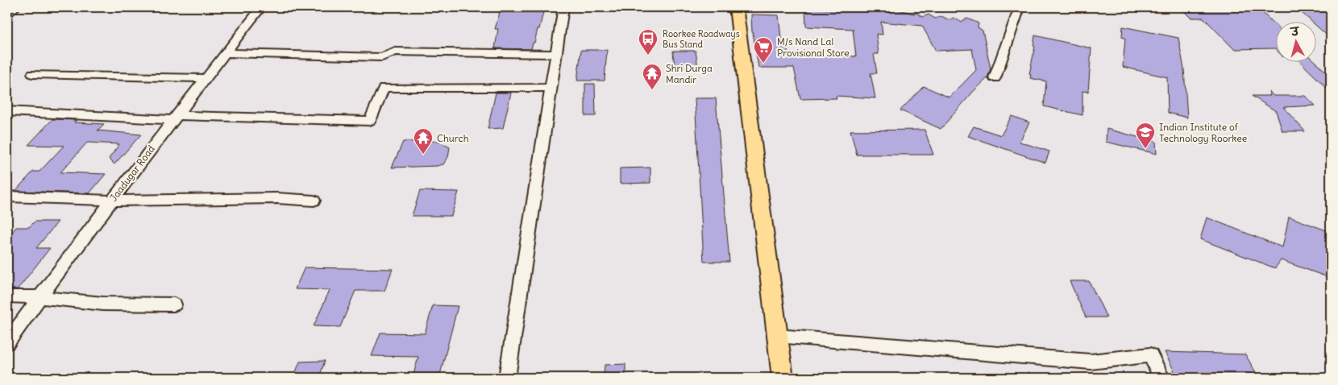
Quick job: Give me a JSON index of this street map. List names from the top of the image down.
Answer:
{
  "streets": {
    "street": ["Jaadugar Road"]
  },
  "places": {
    "bus stop": ["Roorkee Roadways Bus Stand"],
    "supermarket": ["M/s Nand Lal Provisional Store"],
    "temple": ["Shri Durga Mandir", "Church"],
    "school or university": ["Indian Institute of Technology Roorkee"]
  },
  "north": "top"
}
